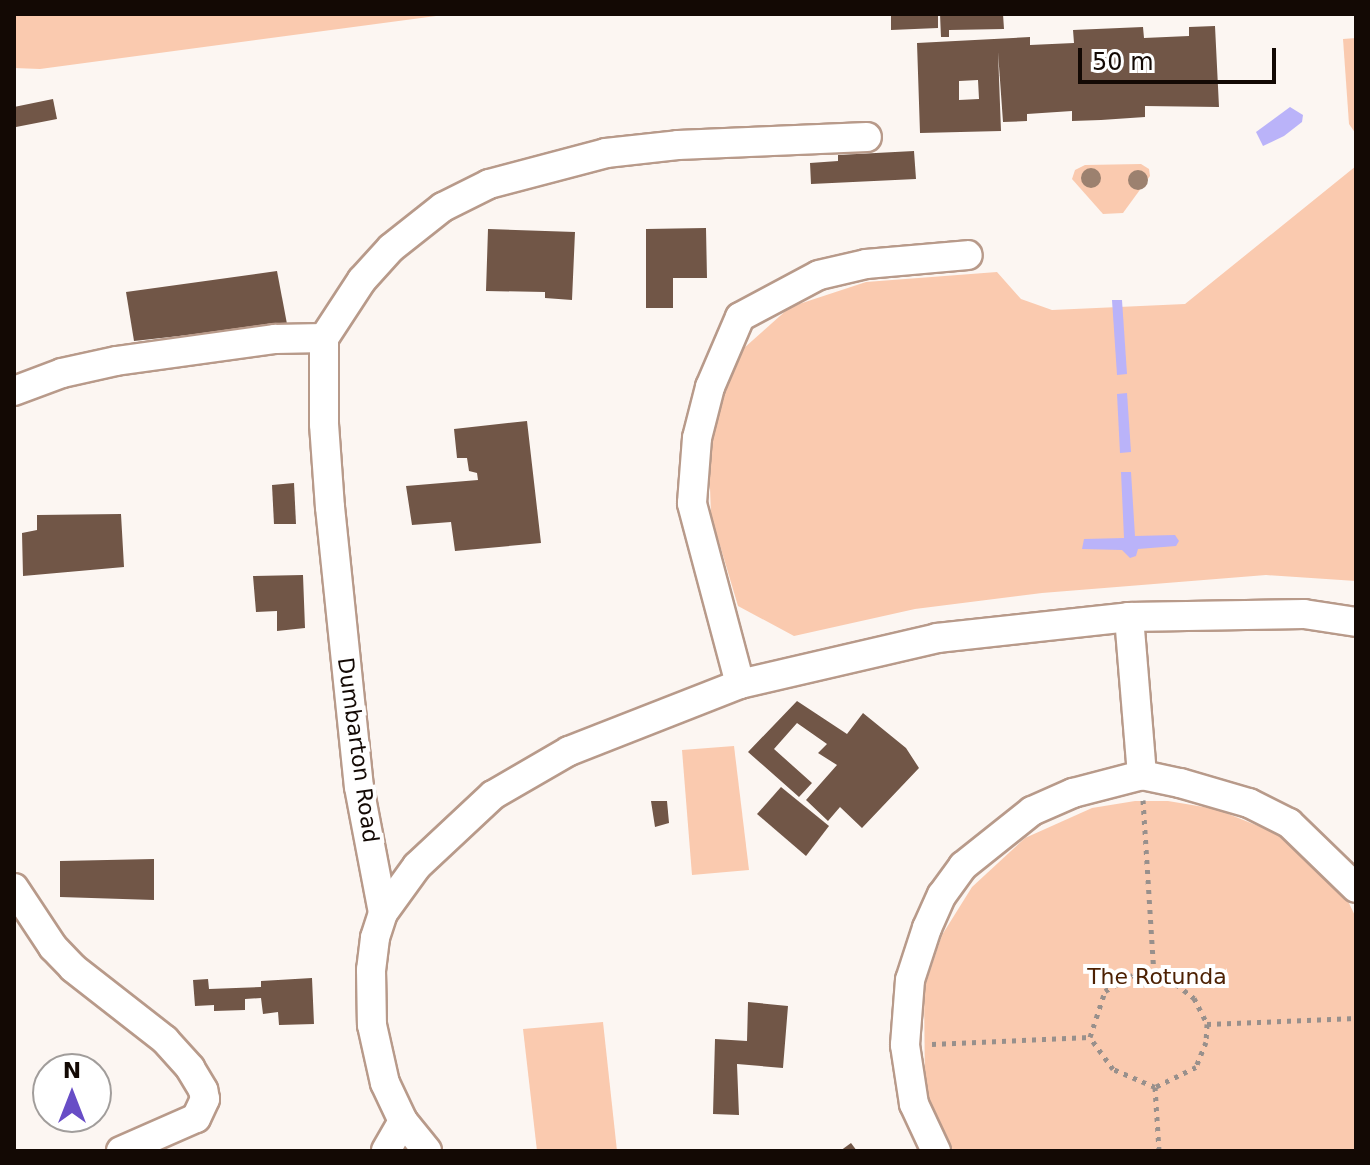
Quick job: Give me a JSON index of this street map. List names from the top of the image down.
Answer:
{
  "streets": {
    "street": ["Dumbarton Road"]
  },
  "parks": ["The Rotunda"],
  "scale_bar": "50 m",
  "north": "top"
}
